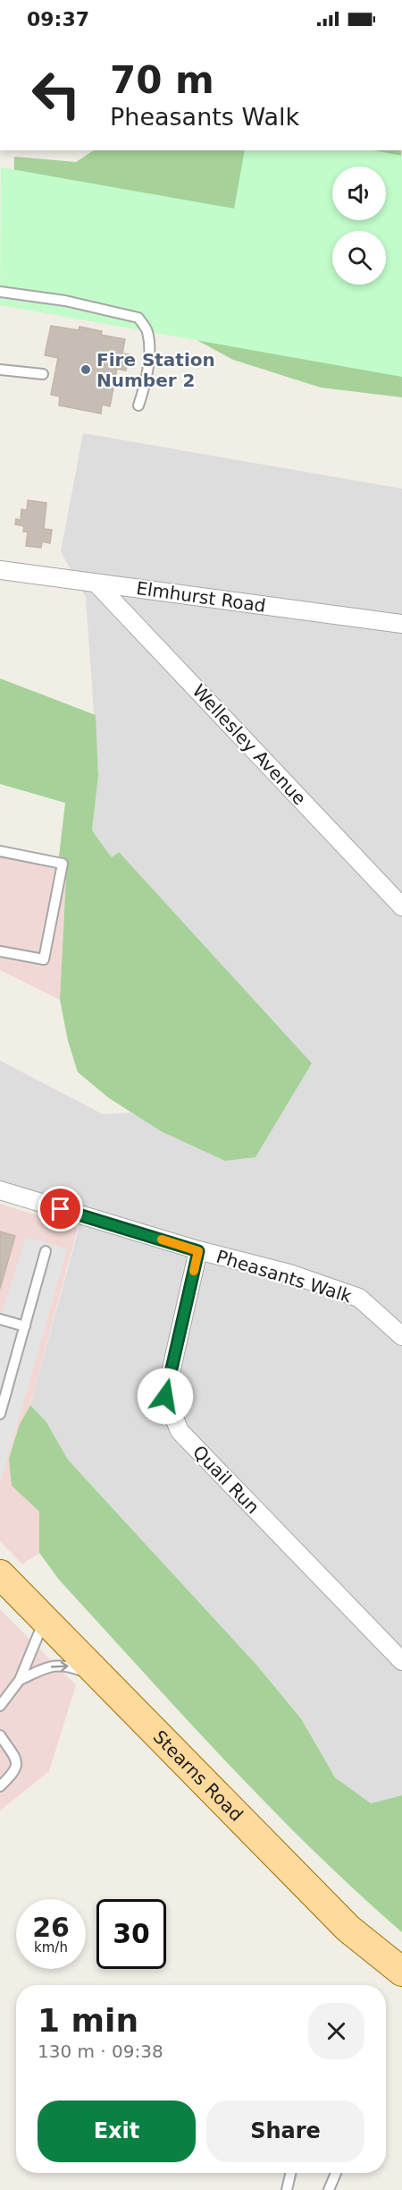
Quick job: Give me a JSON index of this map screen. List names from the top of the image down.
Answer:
{
  "streets": {
    "main road": ["Stearns Road"],
    "street": [
      "Elmhurst Road",
      "Wellesley Avenue",
      "Pheasants Walk",
      "Quail Run"
    ]
  },
  "crossings": [
    ["Elmhurst Road", "Wellesley Avenue"],
    ["Pheasants Walk", "Quail Run"]
  ],
  "places": ["Fire Station Number 2"],
  "page": {
    "status": "09:37",
    "turn": ["70 m", "Pheasants Walk"],
    "speed": "26 km/h",
    "limit": "30",
    "heading": ["1 min", "130 m · 09:38"],
    "buttons": ["Exit", "Share"]
  }
}
